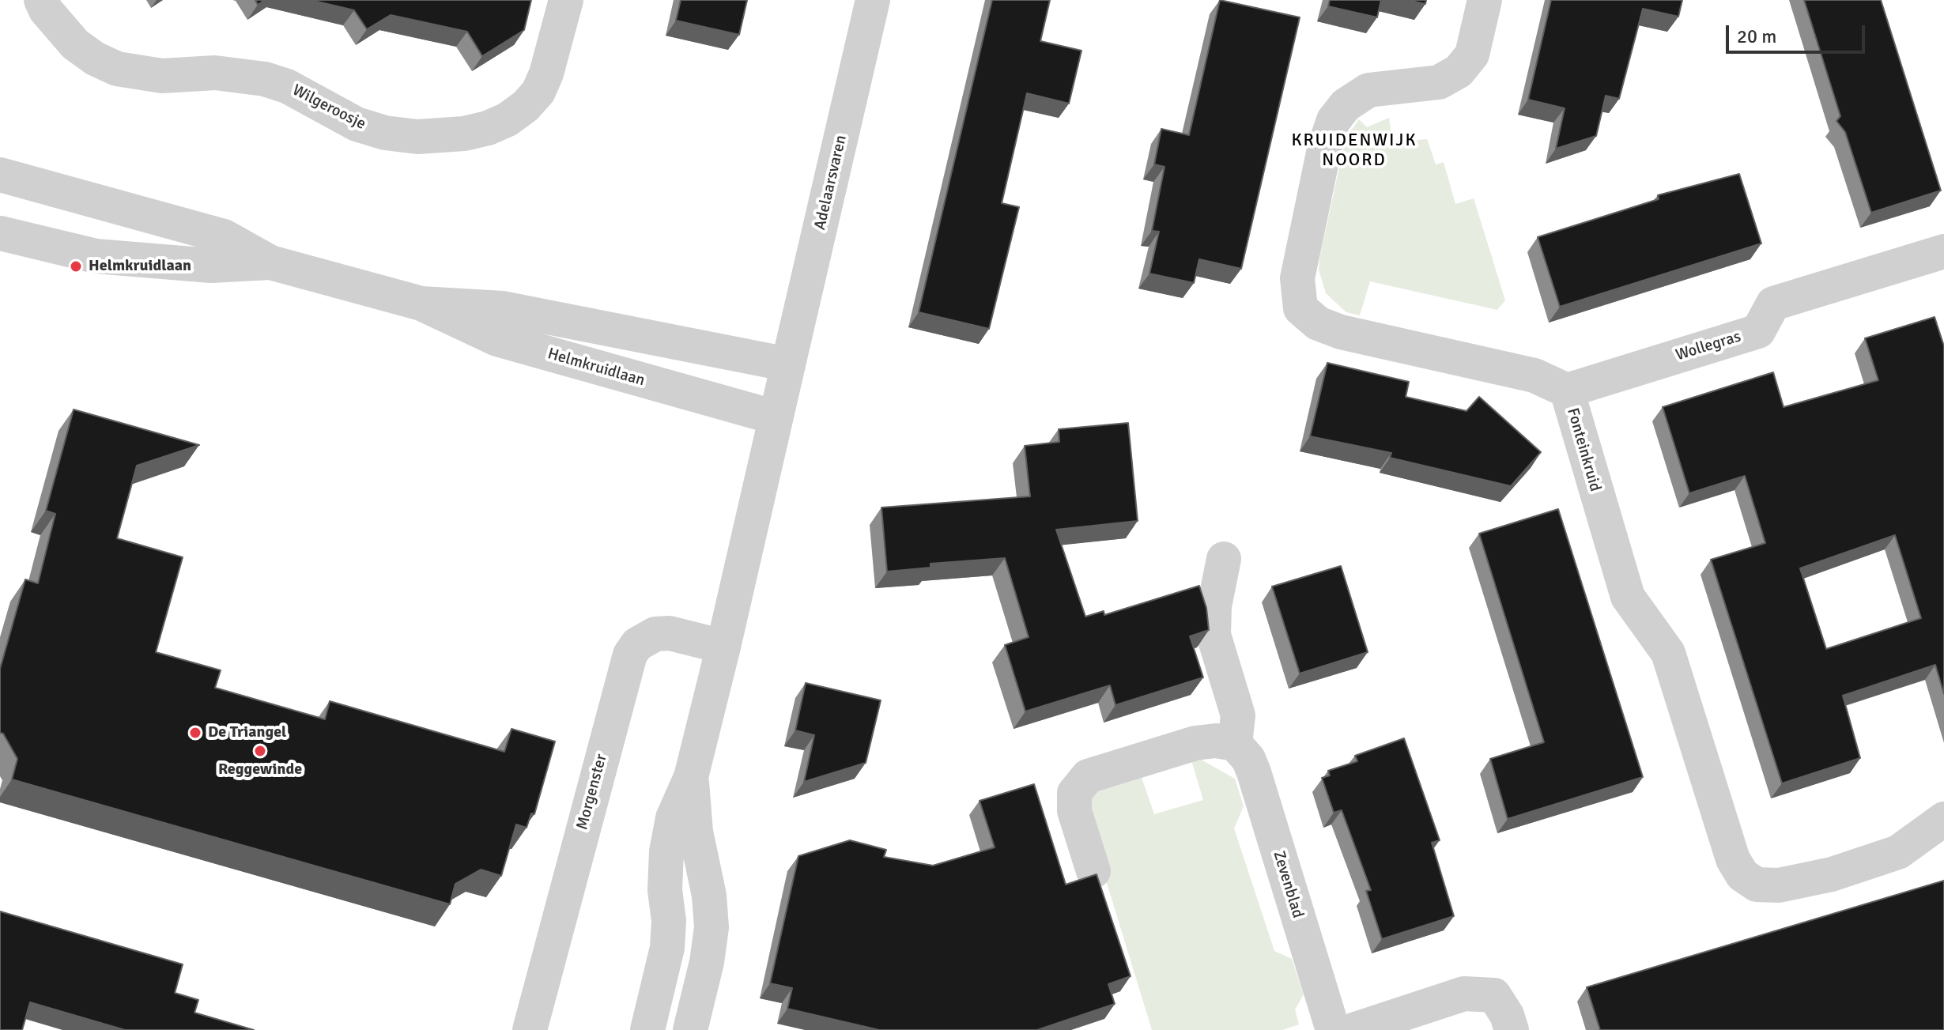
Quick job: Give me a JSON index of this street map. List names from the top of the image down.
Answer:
{
  "streets": {
    "street": [
      "Wilgeroosje",
      "Adelaarsvaren",
      "Wollegras",
      "Helmkruidlaan",
      "Fonteinkruid",
      "Morgenster",
      "Zevenblad"
    ]
  },
  "crossings": [
    ["Adelaarsvaren", "Helmkruidlaan"],
    ["Wollegras", "Fonteinkruid"]
  ],
  "districts": ["KRUIDENWIJK NOORD"],
  "places": ["Helmkruidlaan", "De Triangel", "Reggewinde"],
  "scale_bar": "20 m"
}
